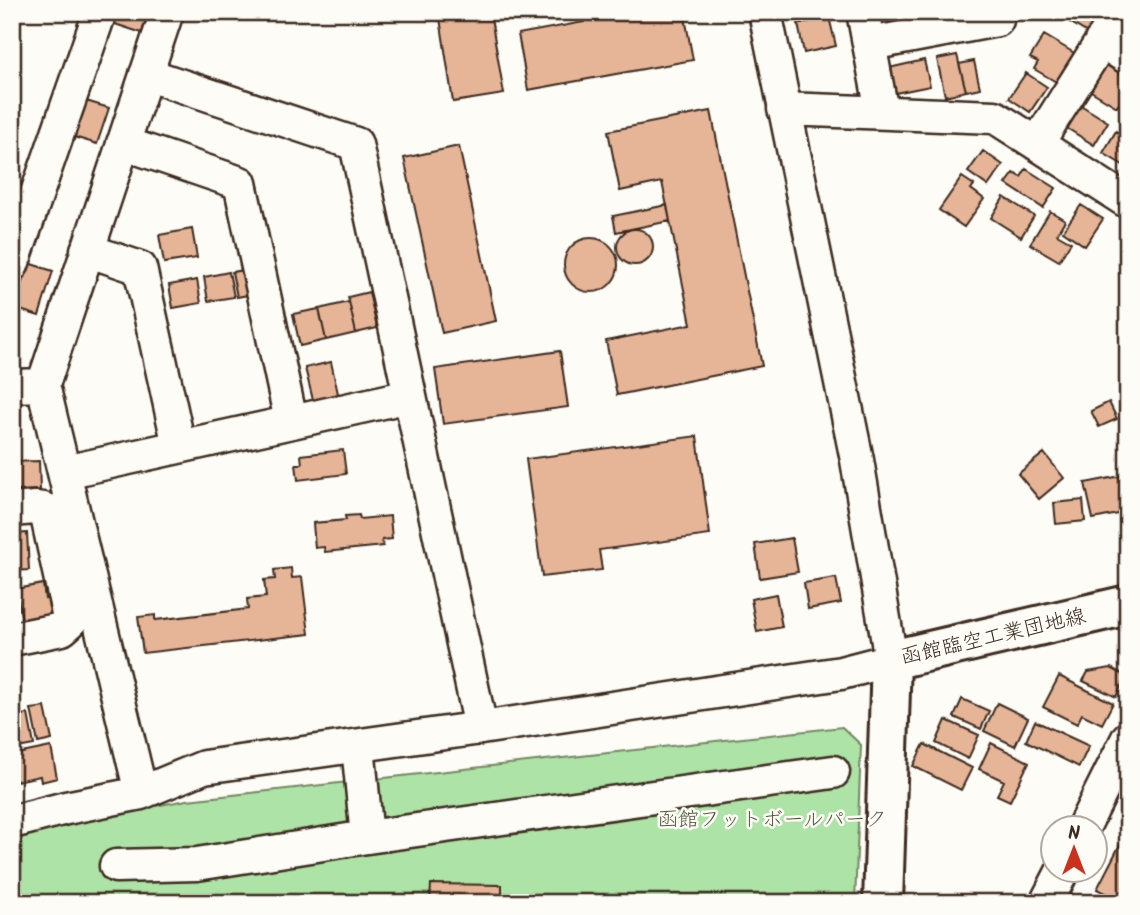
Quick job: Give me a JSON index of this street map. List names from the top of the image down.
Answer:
{
  "streets": {
    "main road": ["函館臨空工業団地線"]
  },
  "parks": ["函館フットボールパーク"],
  "north": "top"
}
